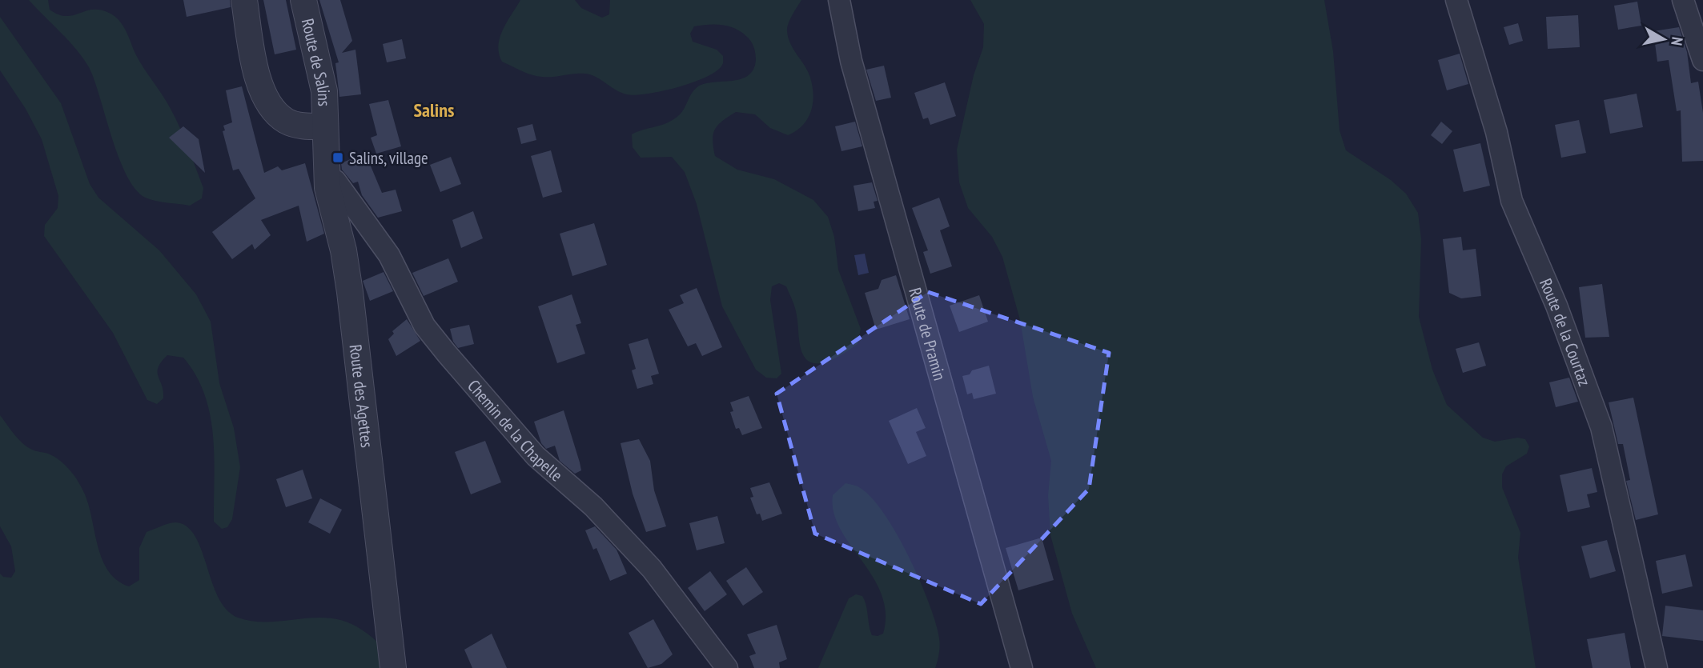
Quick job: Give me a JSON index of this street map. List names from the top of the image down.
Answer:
{
  "streets": {
    "street": [
      "Route de Salins",
      "Route de la Courtaz",
      "Route de Pramin",
      "Route des Agettes",
      "Chemin de la Chapelle"
    ]
  },
  "crossings": [
    ["Route de Salins", "Route des Agettes"],
    ["Route des Agettes", "Chemin de la Chapelle"]
  ],
  "districts": ["Salins"],
  "places": {
    "transit": ["Salins, village"]
  },
  "north": "right"
}
